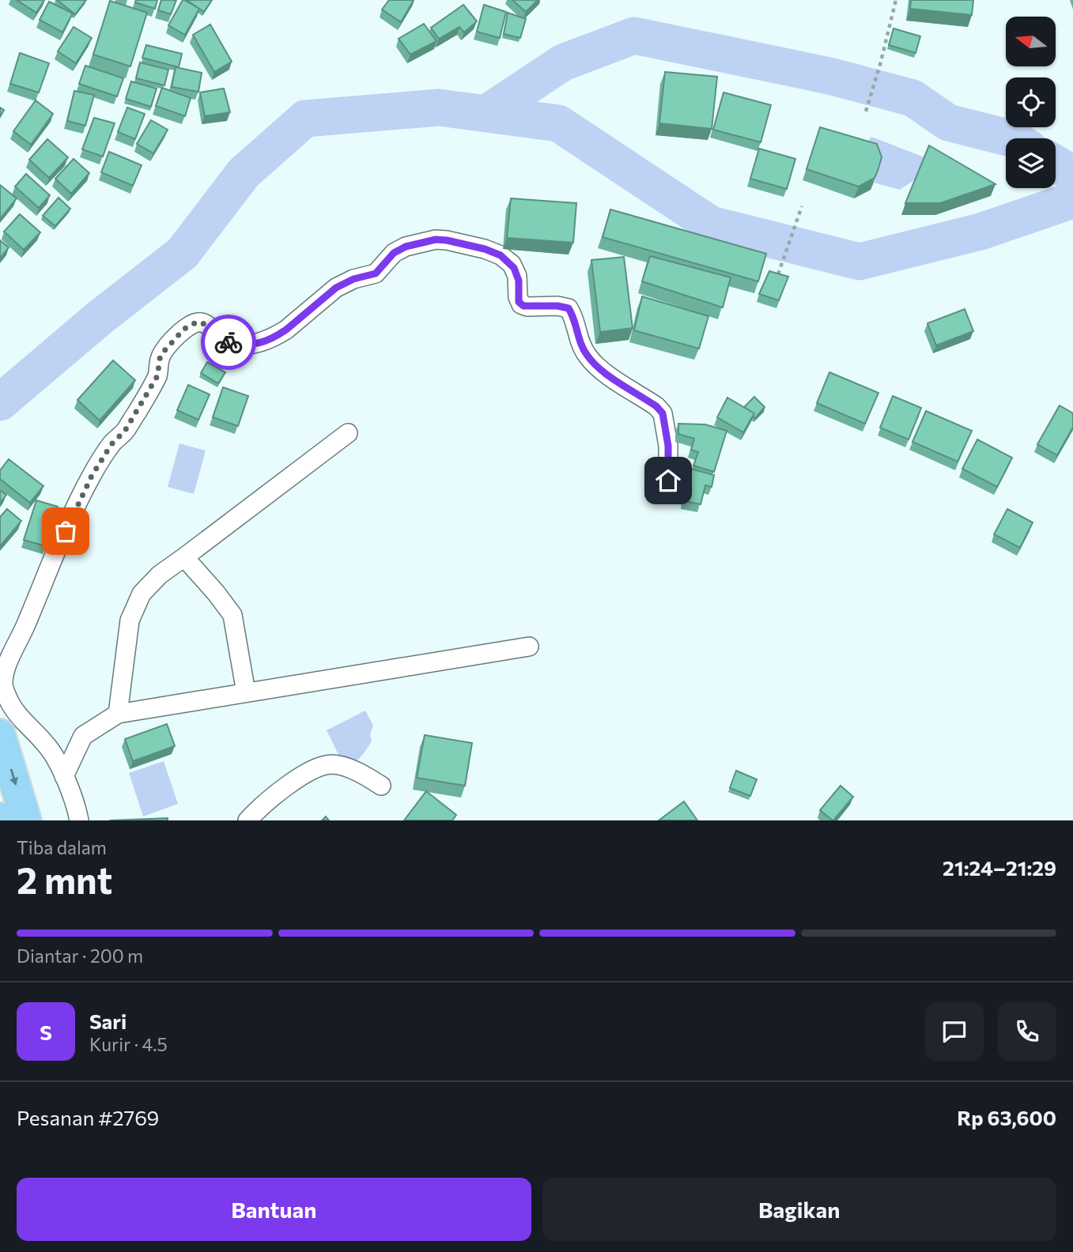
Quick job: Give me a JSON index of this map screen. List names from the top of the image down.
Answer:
{
  "north": "left",
  "page": {
    "heading": ["2 mnt", "Tiba dalam", "21:24–21:29"],
    "panel": [
      "Sari",
      "Kurir · 4.5",
      "Pesanan #2769",
      "Rp 63,600"
    ],
    "bar": "Diantar · 200 m",
    "round": "S",
    "buttons": ["Bantuan", "Bagikan"]
  }
}
